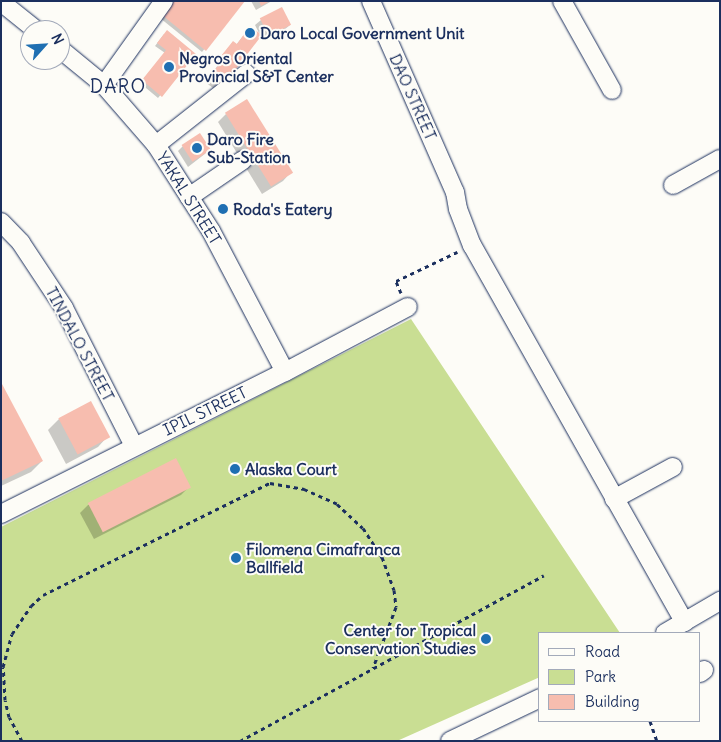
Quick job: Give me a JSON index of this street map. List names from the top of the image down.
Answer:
{
  "streets": {
    "street": [
      "DAO STREET",
      "YAKAL STREET",
      "TINDALO STREET",
      "IPIL STREET"
    ]
  },
  "crossings": [
    ["YAKAL STREET", "IPIL STREET"],
    ["TINDALO STREET", "IPIL STREET"]
  ],
  "districts": ["DARO"],
  "places": [
    "Daro Local Government Unit",
    "Negros Oriental Provincial S&T Center",
    "Daro Fire Sub-Station",
    "Roda's Eatery",
    "Alaska Court",
    "Filomena Cimafranca Ballfield",
    "Center for Tropical Conservation Studies"
  ],
  "legend": ["Road", "Park", "Building"],
  "north": "top right"
}
